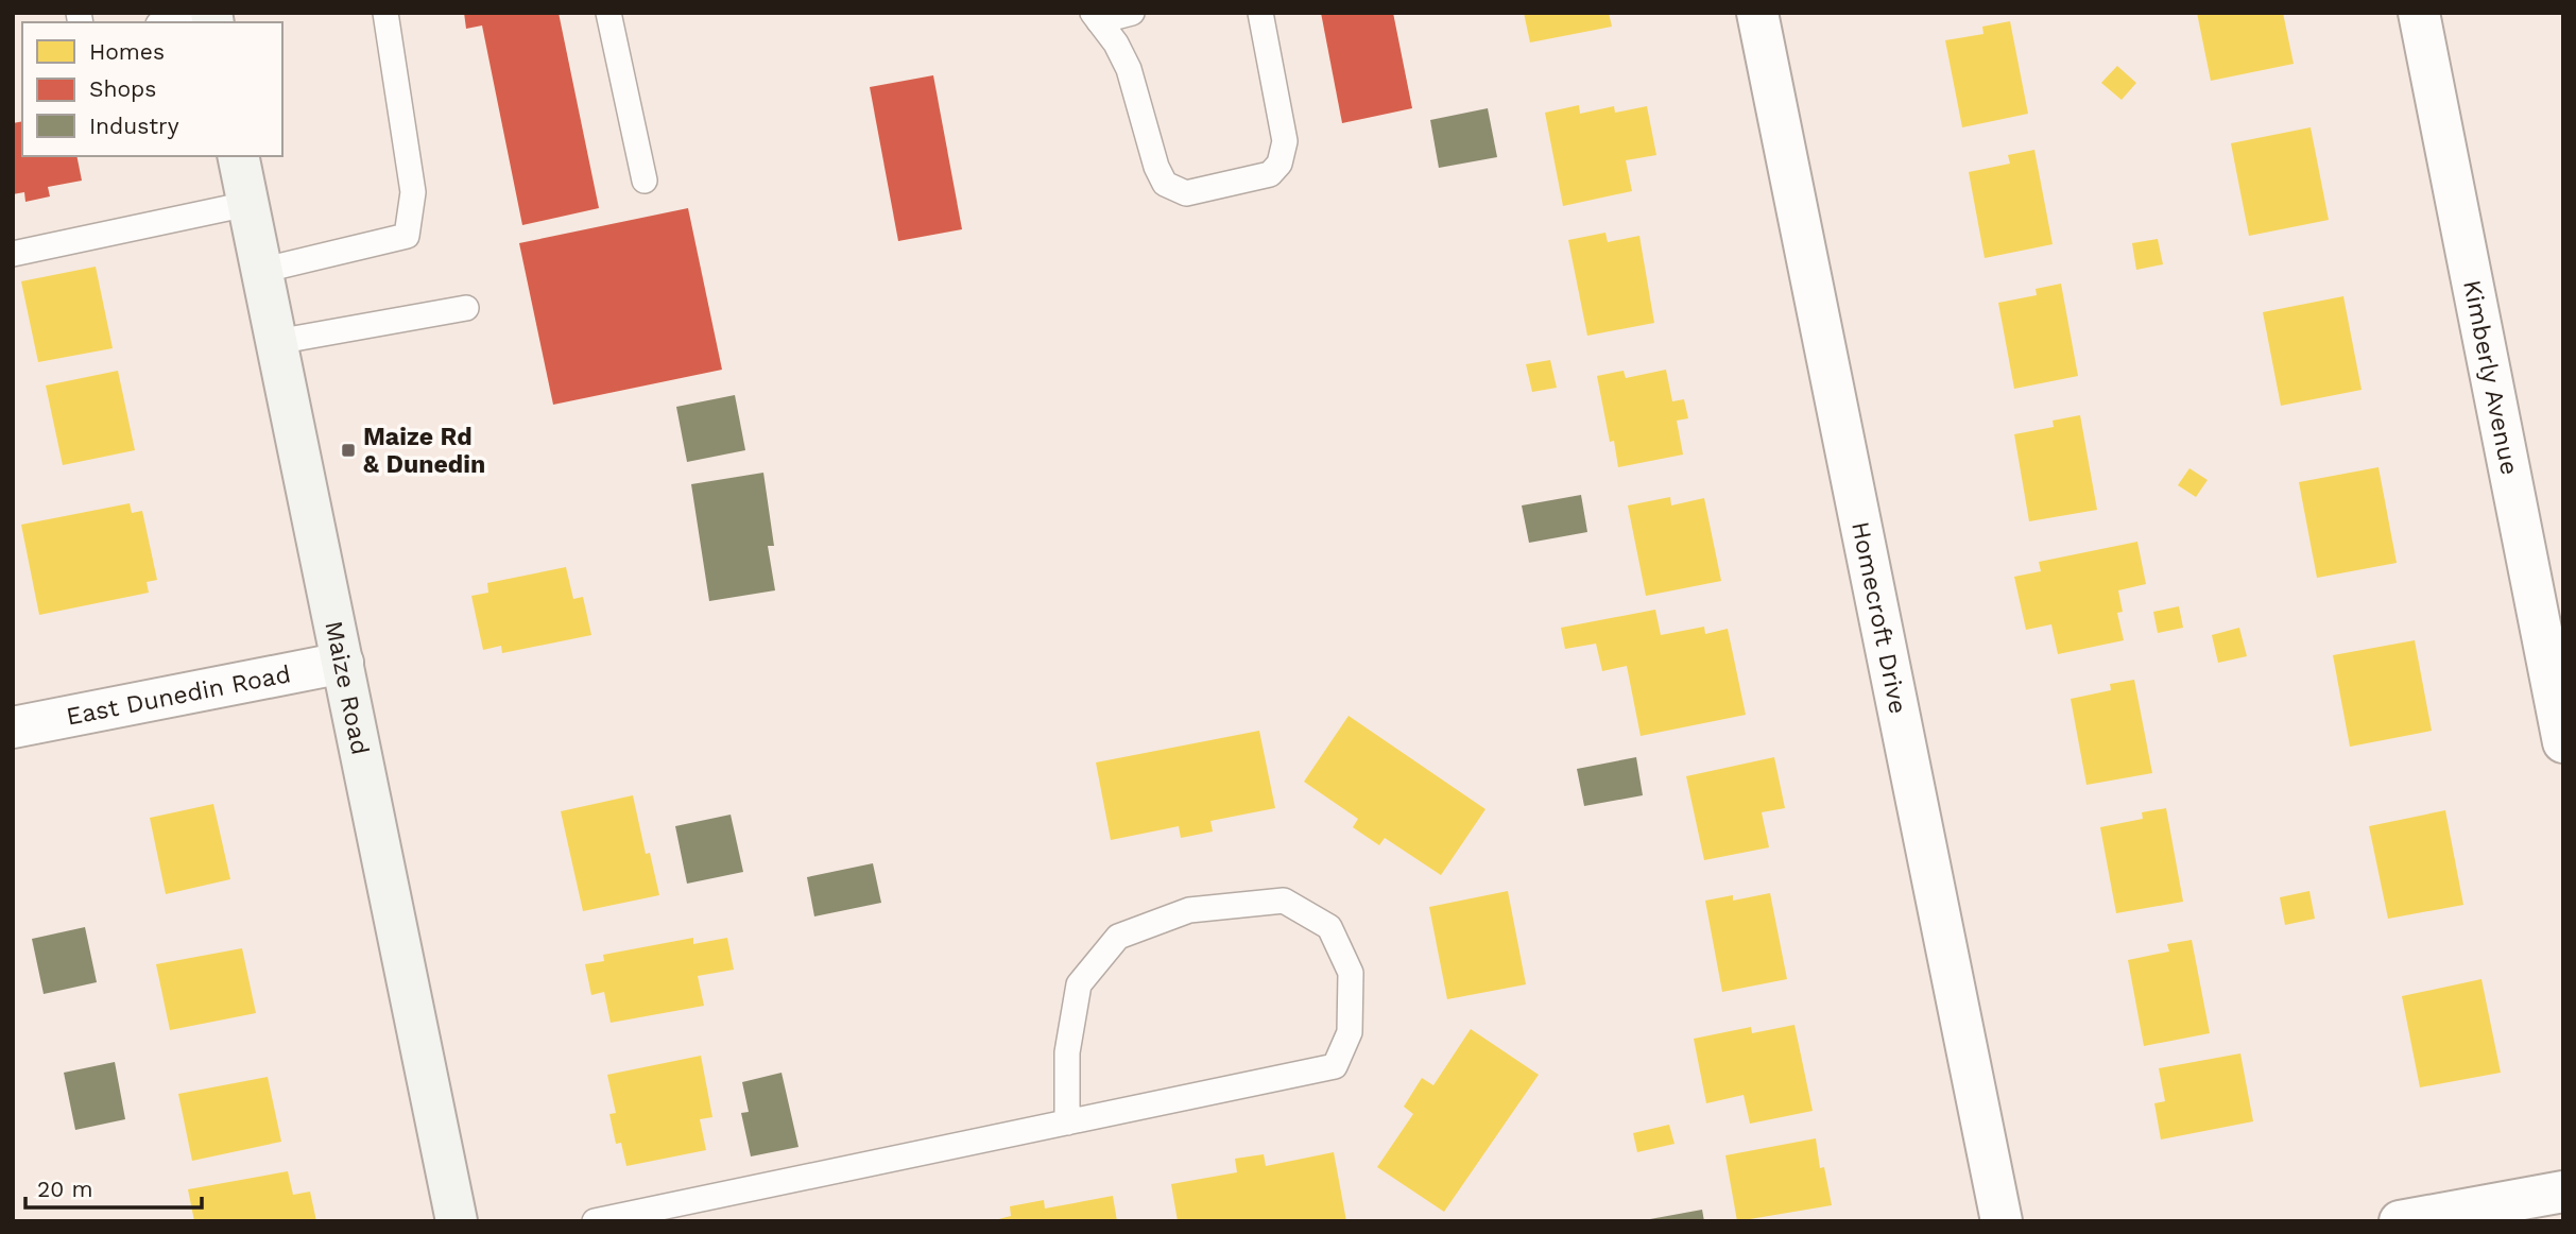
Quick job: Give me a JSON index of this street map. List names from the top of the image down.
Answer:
{
  "streets": {
    "street": [
      "Kimberly Avenue",
      "Homecroft Drive",
      "Maize Road",
      "East Dunedin Road"
    ]
  },
  "crossings": [
    ["Maize Road", "East Dunedin Road"]
  ],
  "places": {
    "transit": ["Maize Rd & Dunedin"]
  },
  "legend": ["Homes", "Shops", "Industry"],
  "scale_bar": "20 m"
}
